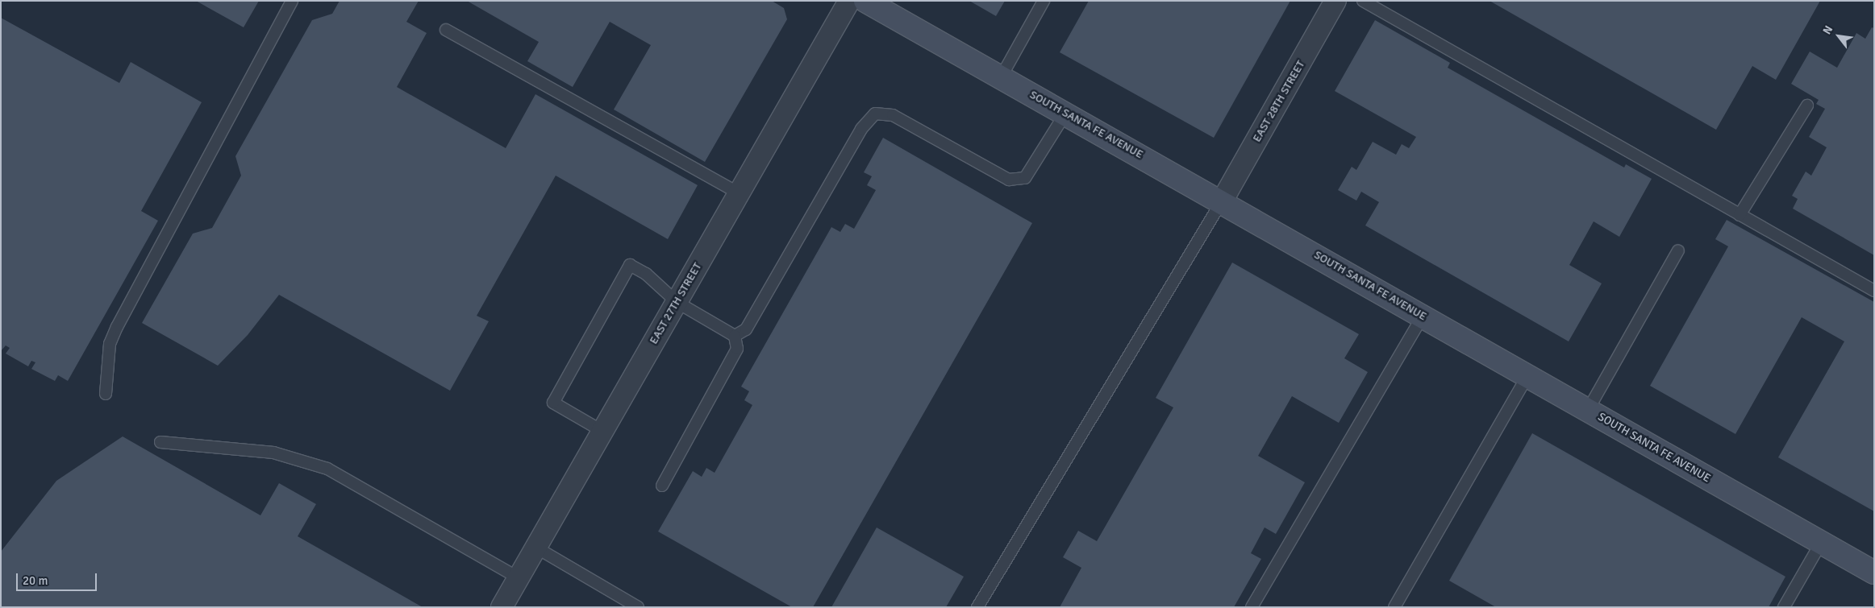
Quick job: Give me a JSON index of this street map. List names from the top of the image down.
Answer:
{
  "streets": {
    "main road": ["SOUTH SANTA FE AVENUE"],
    "street": ["EAST 28TH STREET", "EAST 27TH STREET"]
  },
  "crossings": [
    ["EAST 28TH STREET", "SOUTH SANTA FE AVENUE"]
  ],
  "scale_bar": "20 m",
  "north": "top left"
}
